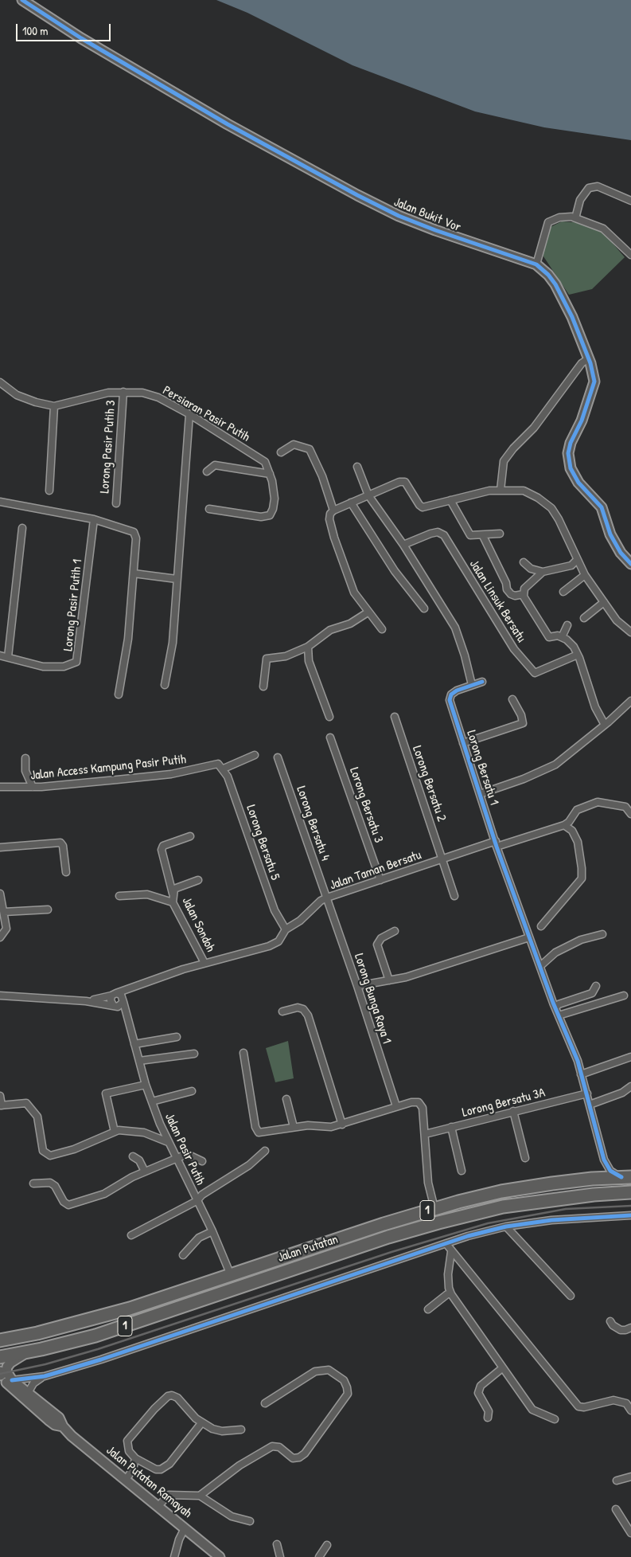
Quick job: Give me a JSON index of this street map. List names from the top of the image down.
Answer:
{
  "streets": {
    "highway": ["1", "Jalan Putatan"],
    "street": [
      "Jalan Bukit Vor",
      "Persiaran Pasir Putih",
      "Lorong Pasir Putih 3",
      "Jalan Linsuk Bersatu",
      "Lorong Pasir Putih 1",
      "Jalan Access Kampung Pasir Putih",
      "Lorong Bersatu 1",
      "Lorong Bersatu 2",
      "Lorong Bersatu 3",
      "Lorong Bersatu 4",
      "Lorong Bersatu 5",
      "Jalan Taman Bersatu",
      "Jalan Sondoh",
      "Lorong Bunga Raya 1",
      "Lorong Bersatu 3A",
      "Jalan Pasir Putih",
      "Jalan Putatan Ramayah"
    ]
  },
  "crossings": [
    ["Persiaran Pasir Putih", "Lorong Pasir Putih 3"],
    ["Jalan Access Kampung Pasir Putih", "Lorong Bersatu 5"],
    ["Lorong Bersatu 1", "Jalan Taman Bersatu"],
    ["Lorong Bersatu 1", "Lorong Bersatu 3A"],
    ["Lorong Bersatu 2", "Jalan Taman Bersatu"],
    ["Lorong Bersatu 3", "Jalan Taman Bersatu"],
    ["Lorong Bersatu 4", "Jalan Taman Bersatu"],
    ["Lorong Bersatu 4", "Lorong Bunga Raya 1"],
    ["Lorong Bersatu 5", "Jalan Taman Bersatu"],
    ["Jalan Taman Bersatu", "Jalan Sondoh"],
    ["Jalan Taman Bersatu", "Lorong Bunga Raya 1"],
    ["Jalan Taman Bersatu", "Jalan Pasir Putih"],
    ["Jalan Pasir Putih", "Jalan Putatan"]
  ],
  "scale_bar": "100 m"
}
